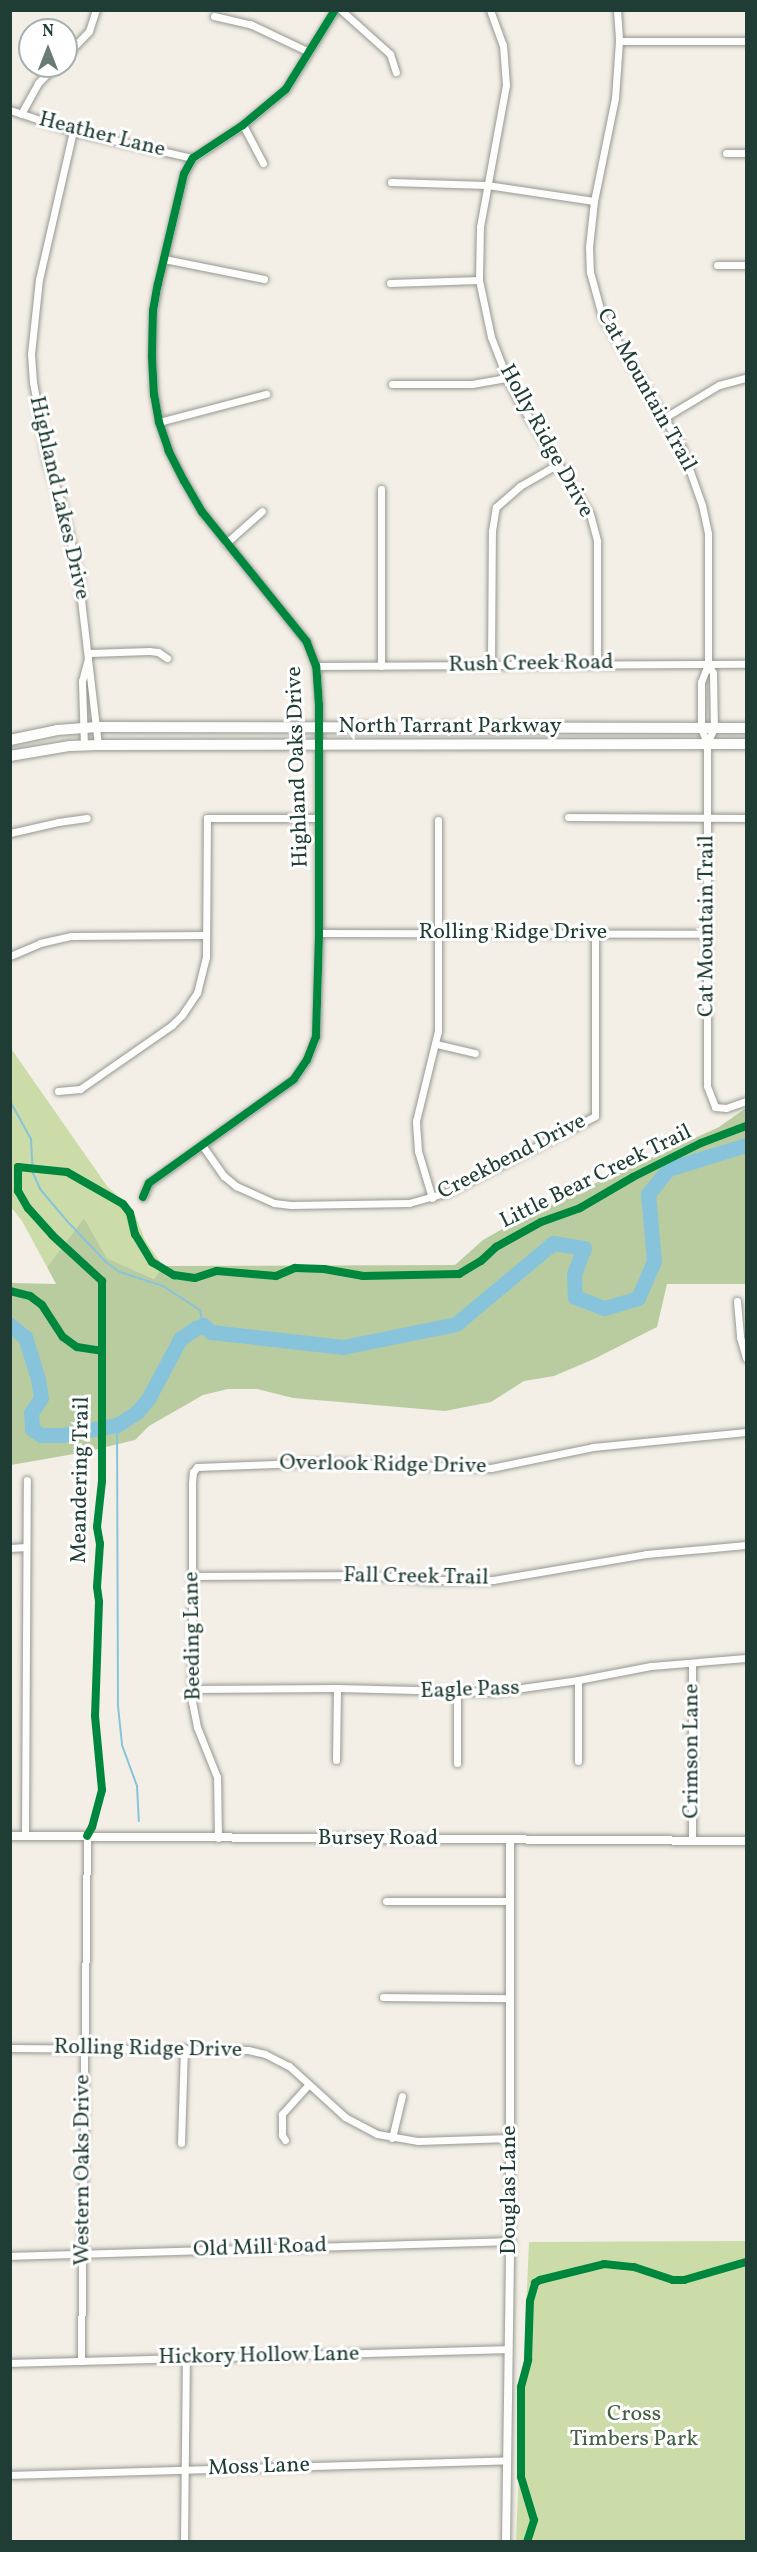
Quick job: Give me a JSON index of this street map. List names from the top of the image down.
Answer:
{
  "streets": {
    "main road": ["North Tarrant Parkway"],
    "street": [
      "Heather Lane",
      "Cat Mountain Trail",
      "Holly Ridge Drive",
      "Highland Lakes Drive",
      "Rush Creek Road",
      "Highland Oaks Drive",
      "Rolling Ridge Drive",
      "Creekbend Drive",
      "Overlook Ridge Drive",
      "Fall Creek Trail",
      "Beeding Lane",
      "Eagle Pass",
      "Crimson Lane",
      "Bursey Road",
      "Western Oaks Drive",
      "Douglas Lane",
      "Old Mill Road",
      "Hickory Hollow Lane",
      "Moss Lane"
    ],
    "cycle path": ["Little Bear Creek Trail", "Meandering Trail"]
  },
  "crossings": [
    ["Heather Lane", "Highland Lakes Drive"],
    ["Heather Lane", "Highland Oaks Drive"],
    ["Cat Mountain Trail", "Rush Creek Road"],
    ["Cat Mountain Trail", "North Tarrant Parkway"],
    ["Cat Mountain Trail", "Rolling Ridge Drive"],
    ["Holly Ridge Drive", "Rush Creek Road"],
    ["Highland Lakes Drive", "North Tarrant Parkway"],
    ["Rush Creek Road", "Highland Oaks Drive"],
    ["North Tarrant Parkway", "Highland Oaks Drive"],
    ["Highland Oaks Drive", "Rolling Ridge Drive"],
    ["Highland Oaks Drive", "Creekbend Drive"],
    ["Rolling Ridge Drive", "Creekbend Drive"],
    ["Rolling Ridge Drive", "Western Oaks Drive"],
    ["Rolling Ridge Drive", "Douglas Lane"],
    ["Overlook Ridge Drive", "Beeding Lane"],
    ["Fall Creek Trail", "Beeding Lane"],
    ["Beeding Lane", "Eagle Pass"],
    ["Beeding Lane", "Bursey Road"],
    ["Eagle Pass", "Crimson Lane"],
    ["Crimson Lane", "Bursey Road"],
    ["Bursey Road", "Western Oaks Drive"],
    ["Bursey Road", "Douglas Lane"],
    ["Western Oaks Drive", "Old Mill Road"],
    ["Western Oaks Drive", "Hickory Hollow Lane"],
    ["Douglas Lane", "Old Mill Road"],
    ["Douglas Lane", "Hickory Hollow Lane"],
    ["Douglas Lane", "Moss Lane"]
  ],
  "parks": ["Cross Timbers Park"],
  "north": "top"
}
